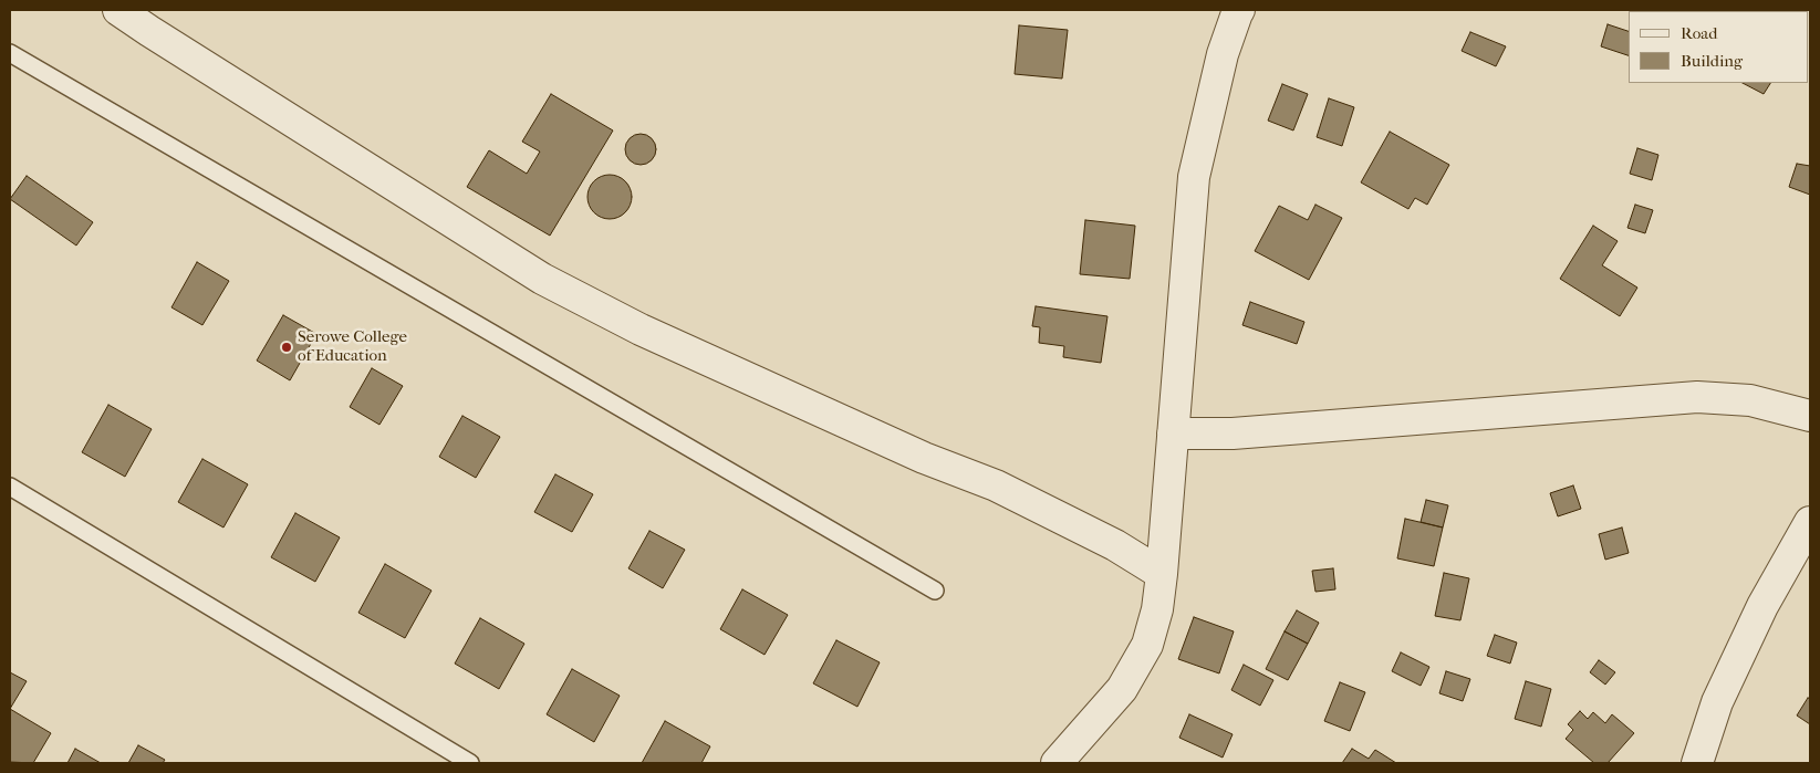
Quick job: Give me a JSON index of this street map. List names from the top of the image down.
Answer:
{
  "places": ["Serowe College of Education"],
  "legend": ["Road", "Building"]
}
